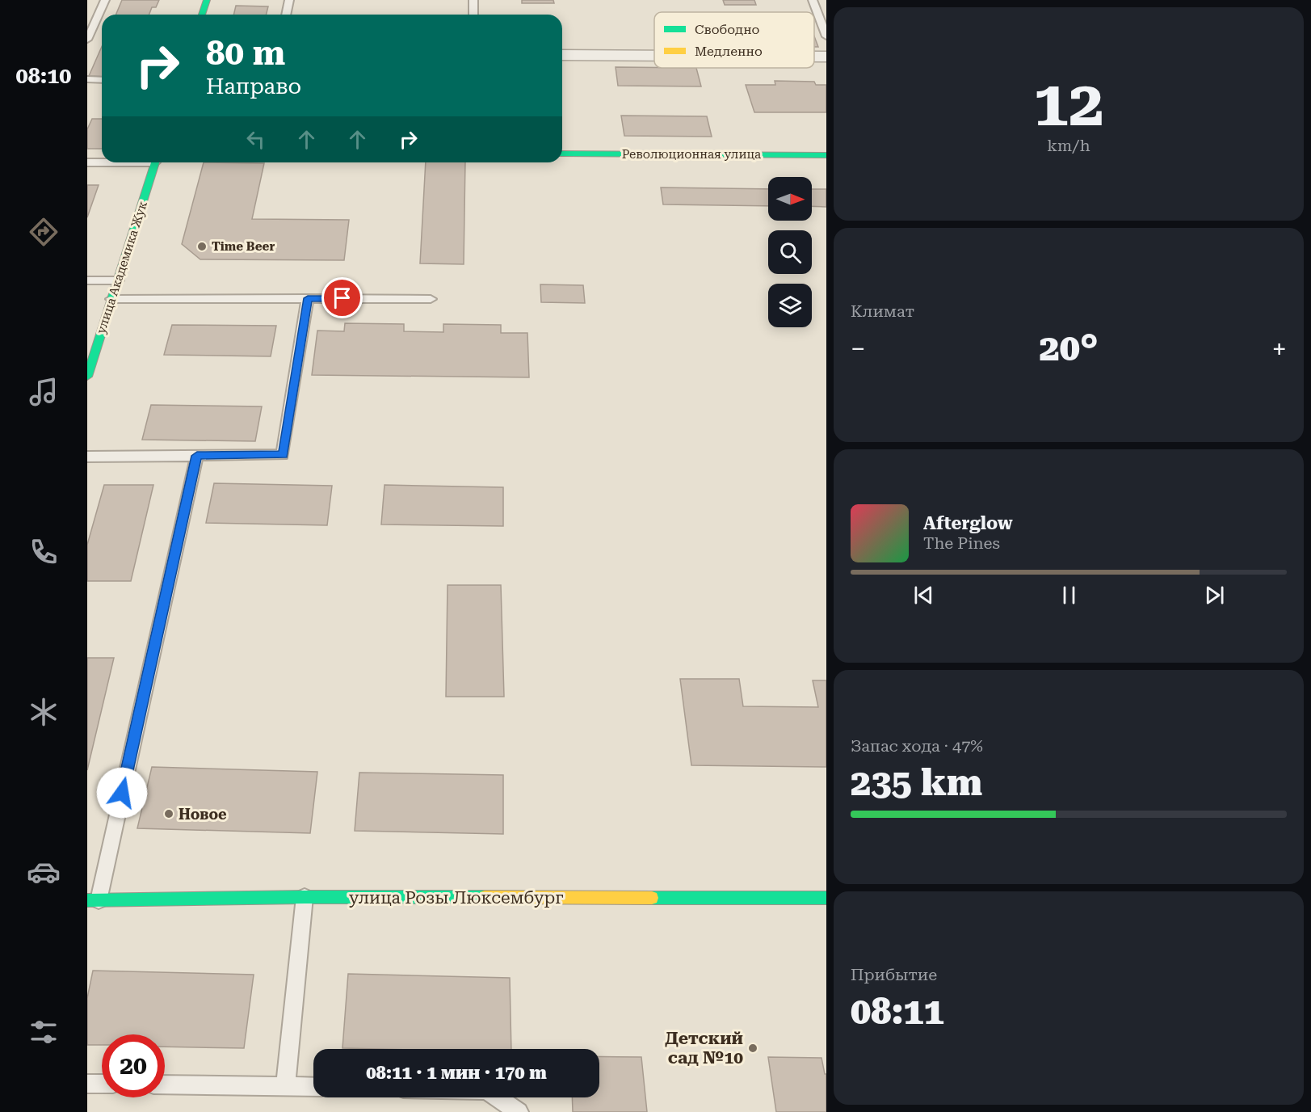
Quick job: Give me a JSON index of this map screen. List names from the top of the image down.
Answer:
{
  "streets": {
    "street": ["Революционная улица", "улица Академика Жук", "улица Розы Люксембург"]
  },
  "places": ["Time Beer", "Новое", "Детский сад №10"],
  "legend": ["Свободно", "Медленно"],
  "north": "right",
  "page": {
    "tabs": "08:10",
    "tile": [
      ["12", "km/h"],
      "Климат",
      ["Запас хода · 47%", "235 km"],
      ["Прибытие", "08:11"]
    ],
    "turn": ["80 m", "Направо"],
    "heat": ["−", "20°", "+"],
    "song": ["Afterglow", "The Pines"],
    "limit": "20",
    "trip": "08:11 · 1 мин · 170 m"
  }
}
